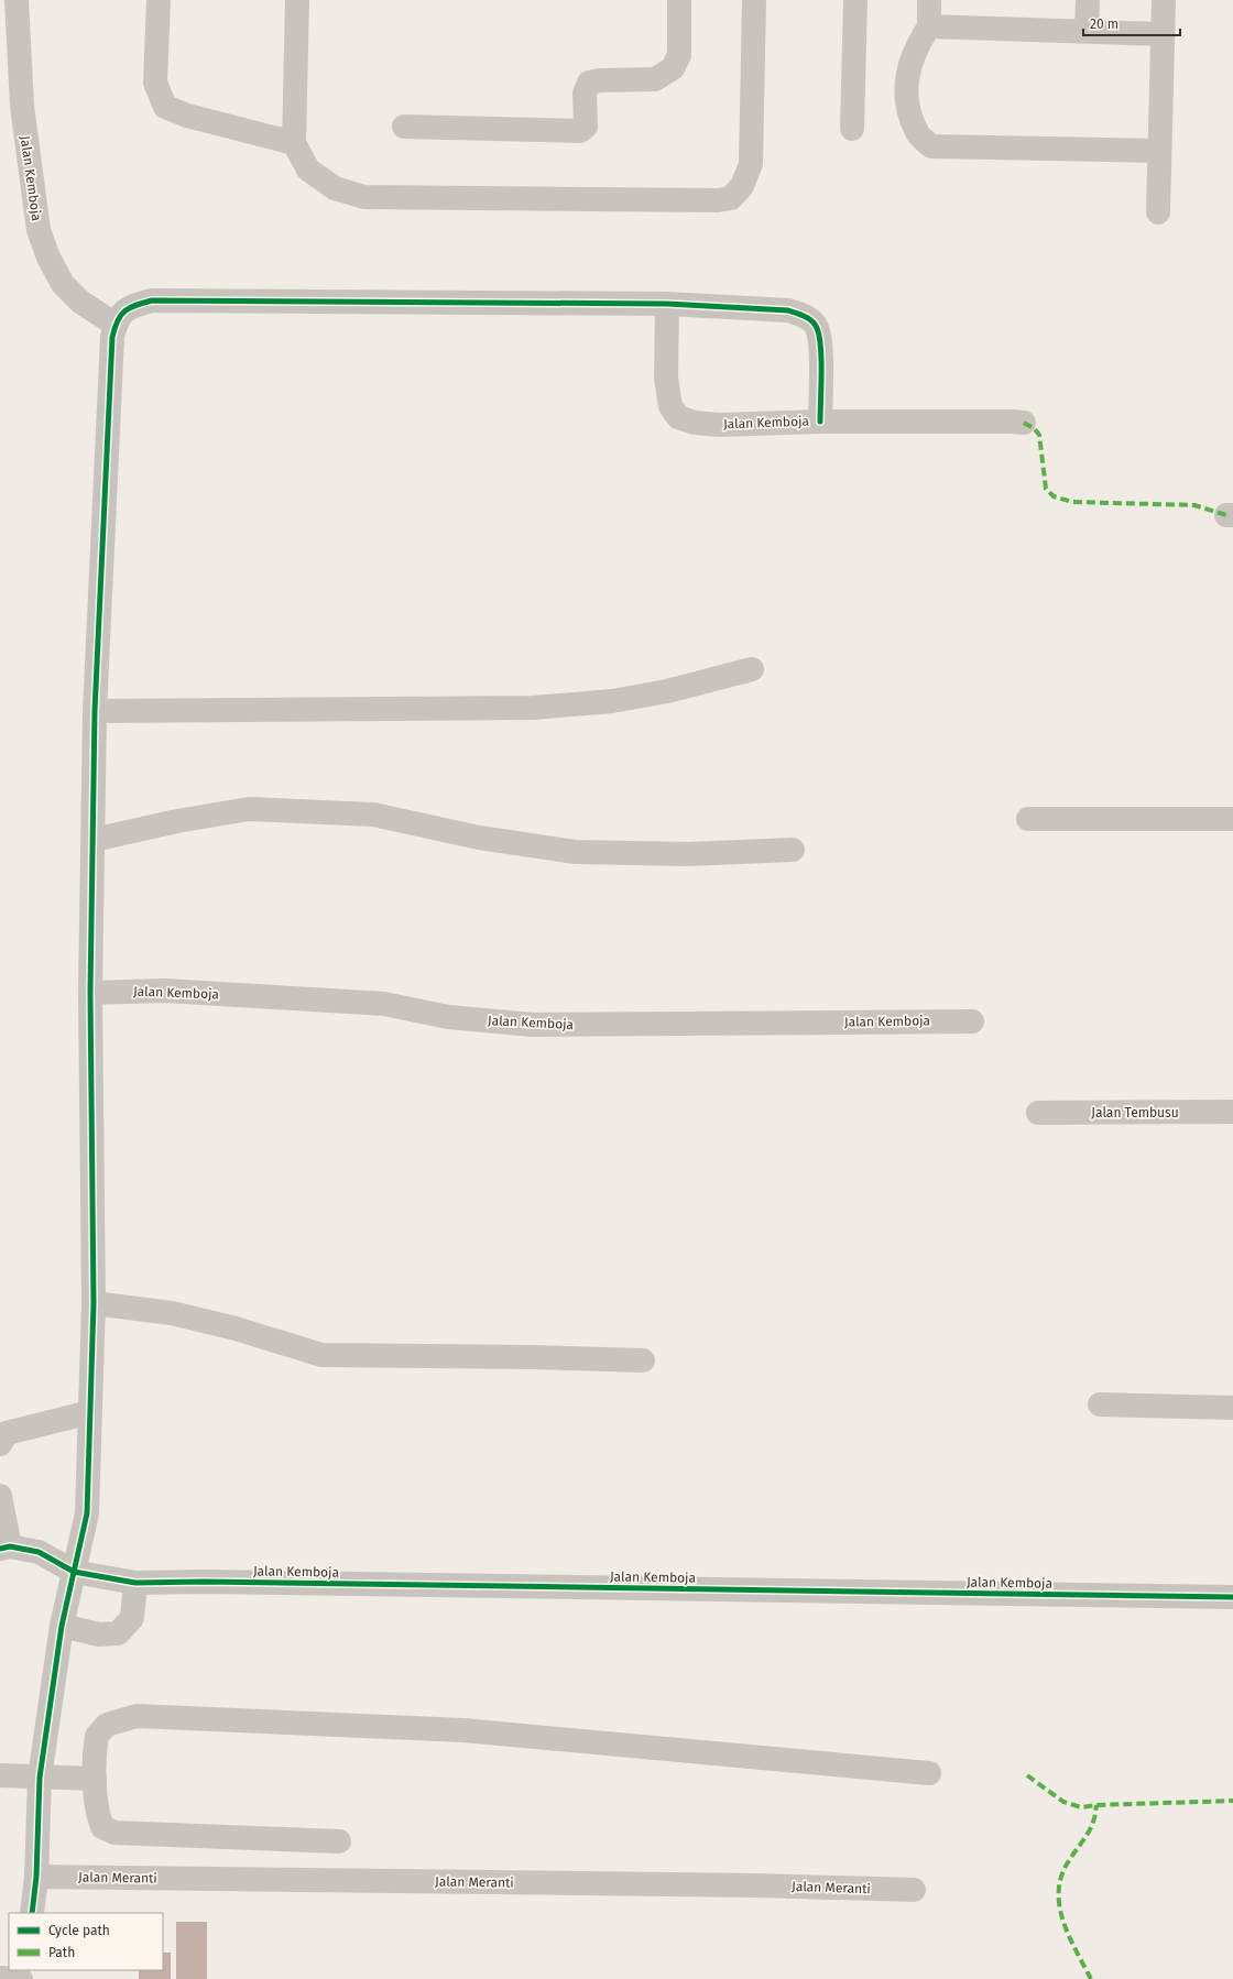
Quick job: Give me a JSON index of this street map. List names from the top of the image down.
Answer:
{
  "streets": {
    "street": ["Jalan Kemboja", "Jalan Tembusu", "Jalan Meranti"]
  },
  "legend": ["Cycle path", "Path"],
  "scale_bar": "20 m"
}
